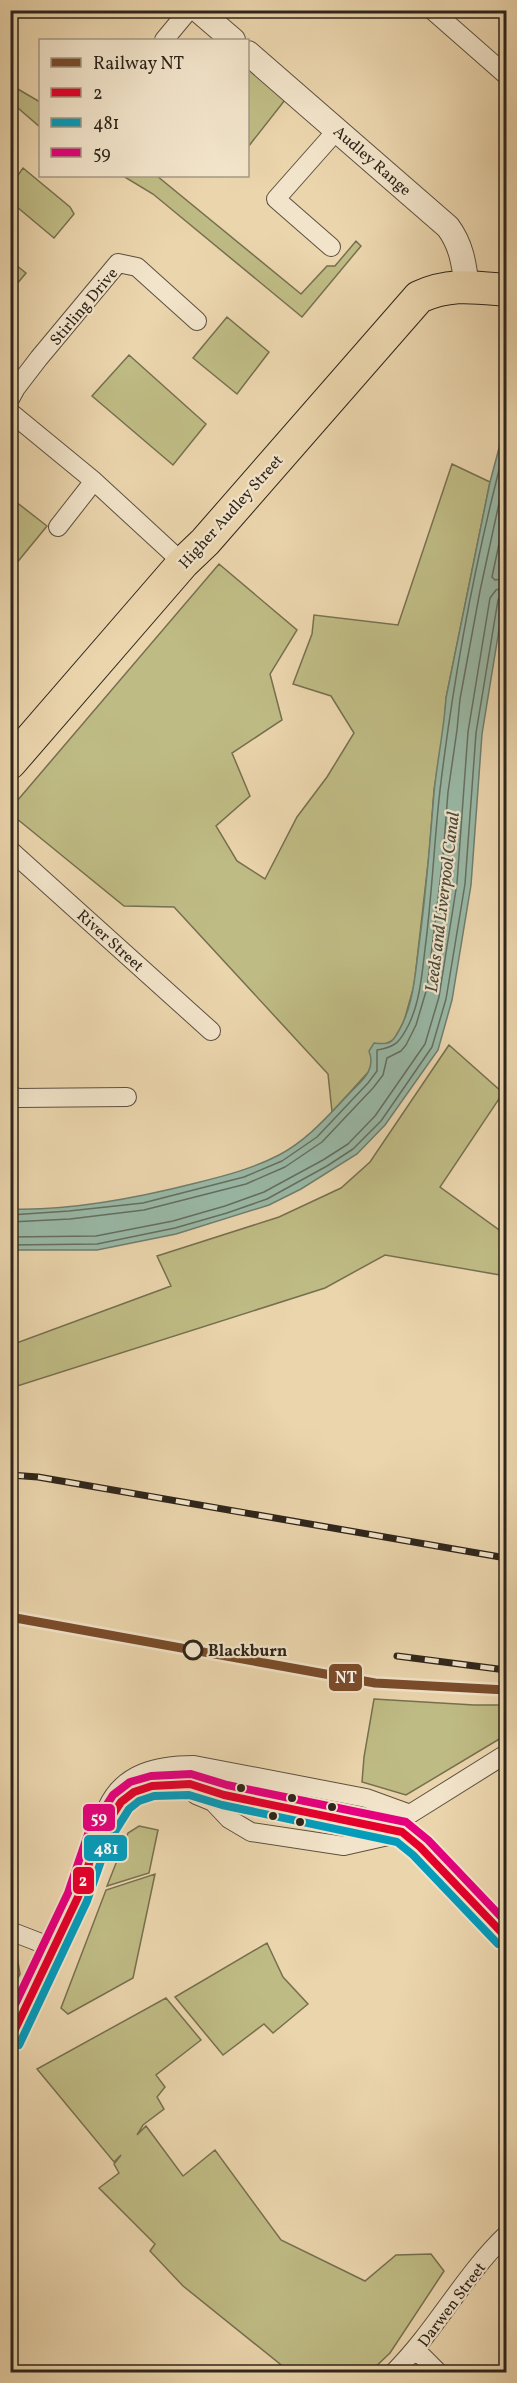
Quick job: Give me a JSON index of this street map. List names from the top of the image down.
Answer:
{
  "streets": {
    "highway": ["Higher Audley Street"],
    "street": [
      "Audley Range",
      "Stirling Drive",
      "River Street",
      "Darwen Street"
    ]
  },
  "crossings": [
    ["Audley Range", "Higher Audley Street"]
  ],
  "water": ["Leeds and Liverpool Canal"],
  "places": ["Blackburn"],
  "lines": [
    "rail line NT",
    "transit line 59",
    "transit line 2",
    "transit line 481"
  ],
  "legend": [
    "Railway NT",
    "2",
    "481",
    "59"
  ]
}
